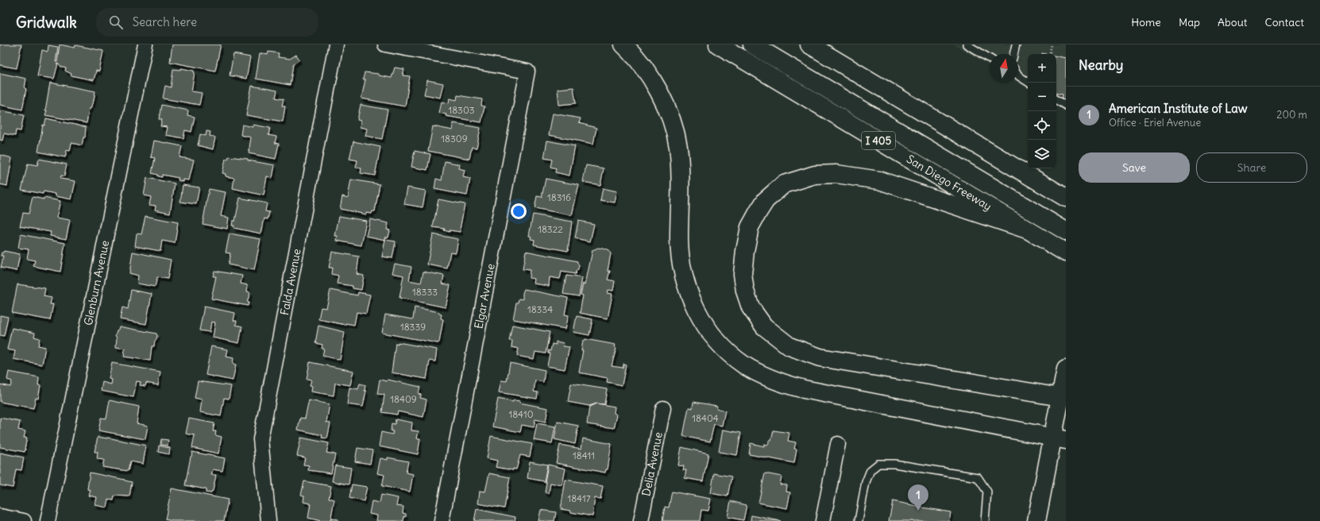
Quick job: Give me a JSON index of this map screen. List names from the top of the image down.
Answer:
{
  "streets": {
    "main road": ["I 405", "San Diego Freeway"],
    "street": [
      "Falda Avenue",
      "Glenburn Avenue",
      "Elgar Avenue",
      "Delia Avenue"
    ]
  },
  "house_numbers": [
    "18303",
    "18309",
    "18316",
    "18322",
    "18333",
    "18334",
    "18339",
    "18409",
    "18410",
    "18404",
    "18411",
    "18417"
  ],
  "north": "top",
  "page": {
    "header": "Gridwalk",
    "search": "Search here",
    "nav": [
      "Home",
      "Map",
      "About",
      "Contact"
    ],
    "heading": "Nearby",
    "map_buttons": ["+", "−"],
    "list": [
      {
        "mark": "1",
        "name": "American Institute of Law",
        "note": "Office · Eriel Avenue",
        "value": "200 m"
      }
    ],
    "buttons": ["Save", "Share"],
    "pins": "1"
  }
}
